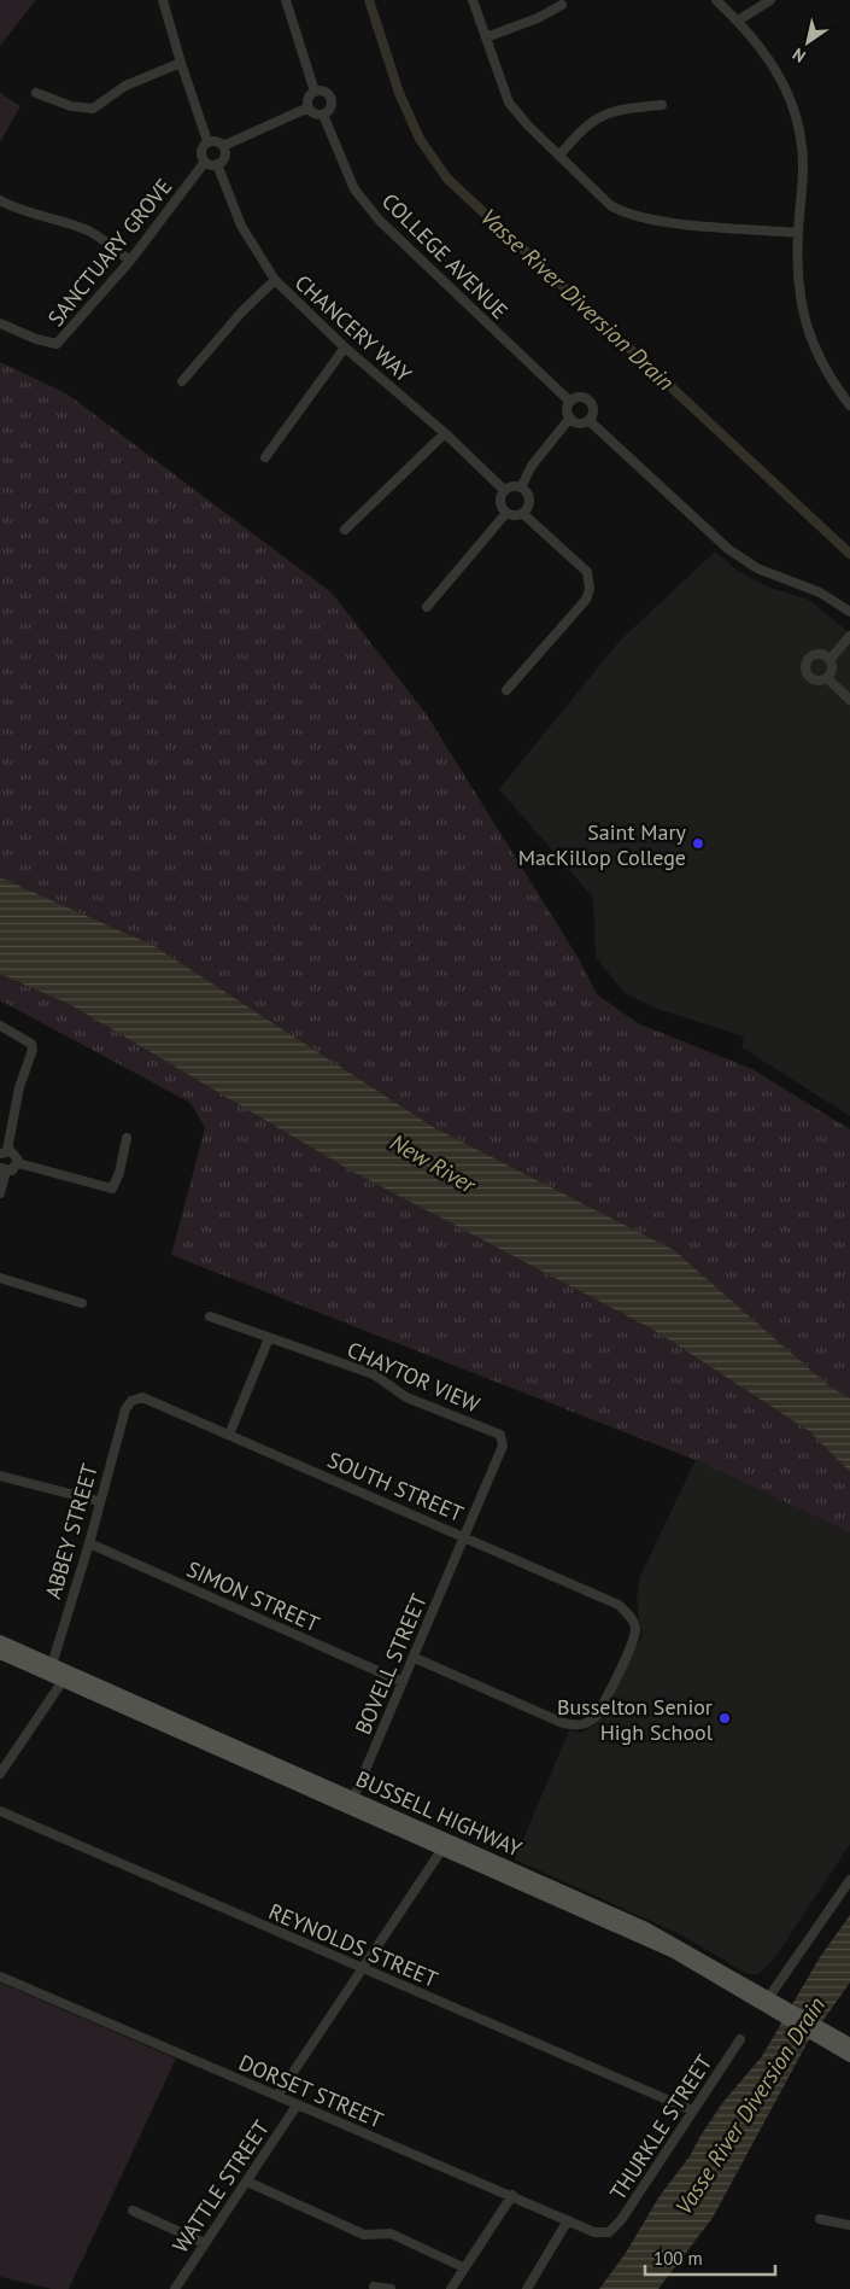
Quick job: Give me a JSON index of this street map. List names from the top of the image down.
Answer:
{
  "streets": {
    "main road": ["BUSSELL HIGHWAY"],
    "street": [
      "SANCTUARY GROVE",
      "COLLEGE AVENUE",
      "CHANCERY WAY",
      "CHAYTOR VIEW",
      "SOUTH STREET",
      "ABBEY STREET",
      "SIMON STREET",
      "BOVELL STREET",
      "REYNOLDS STREET",
      "DORSET STREET",
      "THURKLE STREET",
      "WATTLE STREET"
    ]
  },
  "crossings": [
    ["SANCTUARY GROVE", "CHANCERY WAY"],
    ["CHAYTOR VIEW", "SOUTH STREET"],
    ["CHAYTOR VIEW", "BOVELL STREET"],
    ["SOUTH STREET", "ABBEY STREET"],
    ["SOUTH STREET", "BOVELL STREET"],
    ["ABBEY STREET", "SIMON STREET"],
    ["ABBEY STREET", "BUSSELL HIGHWAY"],
    ["SIMON STREET", "BOVELL STREET"],
    ["BOVELL STREET", "BUSSELL HIGHWAY"],
    ["REYNOLDS STREET", "THURKLE STREET"],
    ["DORSET STREET", "THURKLE STREET"],
    ["DORSET STREET", "WATTLE STREET"]
  ],
  "water": ["Vasse River Diversion Drain", "New River"],
  "places": ["Saint Mary MacKillop College", "Busselton Senior High School"],
  "scale_bar": "100 m",
  "north": "bottom left"
}
